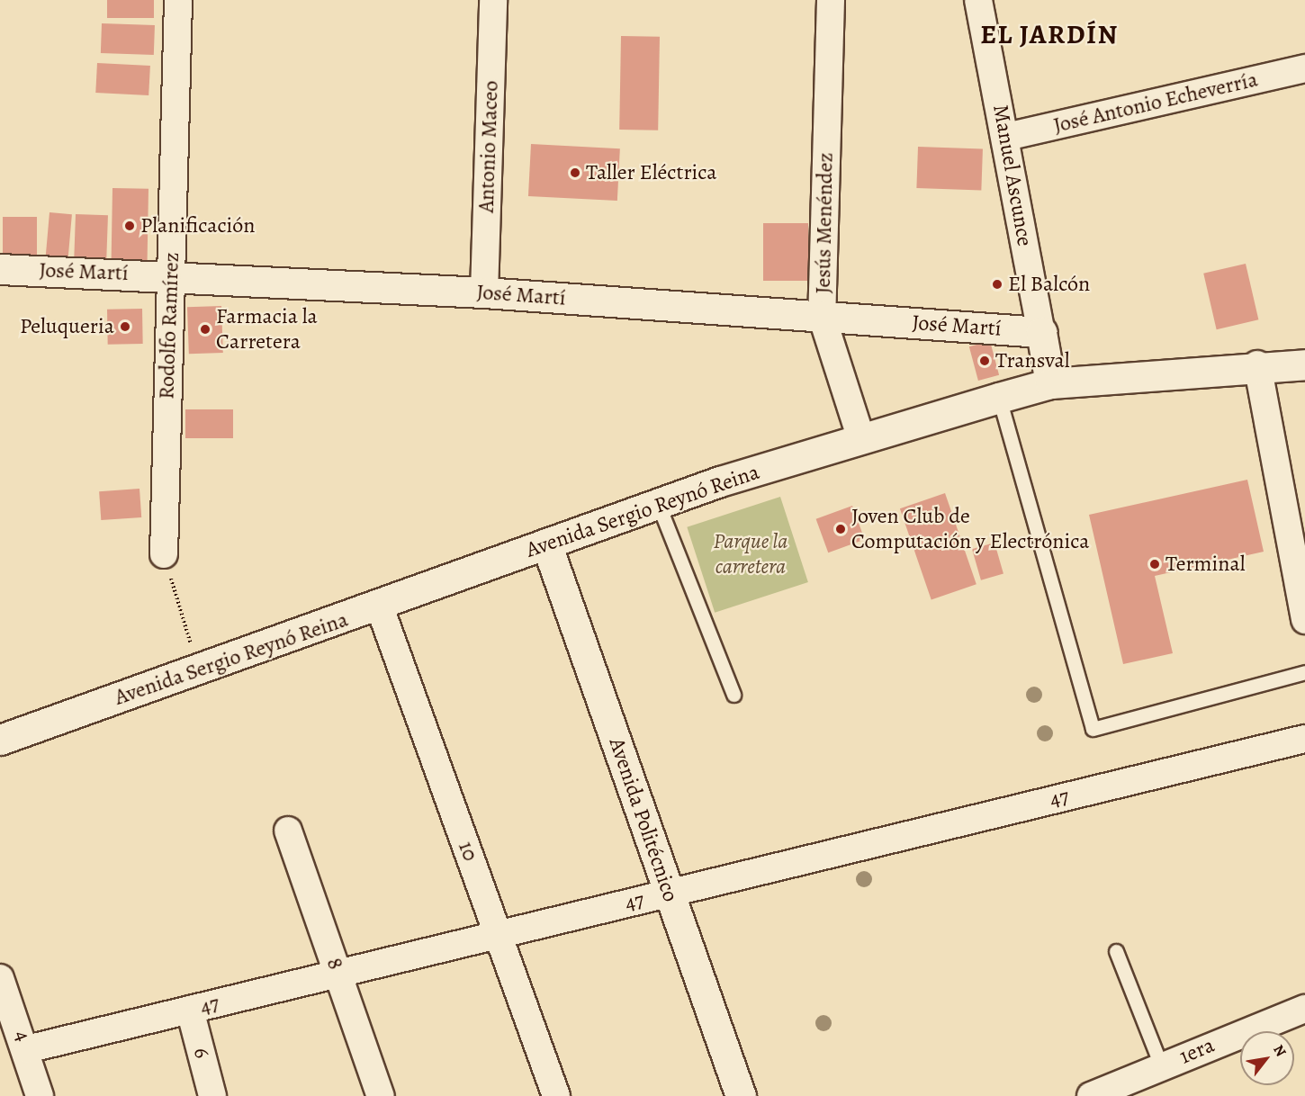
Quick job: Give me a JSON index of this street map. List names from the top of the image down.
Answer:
{
  "streets": {
    "street": [
      "José Antonio Echeverría",
      "Antonio Maceo",
      "Manuel Ascunce",
      "Jesús Menéndez",
      "José Martí",
      "Rodolfo Ramírez",
      "Avenida Sergio Reynó Reina",
      "47",
      "Avenida Politécnico",
      "10",
      "8",
      "4",
      "1era",
      "6"
    ]
  },
  "crossings": [
    ["José Antonio Echeverría", "Manuel Ascunce"],
    ["Antonio Maceo", "José Martí"],
    ["Manuel Ascunce", "José Martí"],
    ["Manuel Ascunce", "Avenida Sergio Reynó Reina"],
    ["Jesús Menéndez", "José Martí"],
    ["Jesús Menéndez", "Avenida Sergio Reynó Reina"],
    ["José Martí", "Rodolfo Ramírez"],
    ["Avenida Sergio Reynó Reina", "Avenida Politécnico"],
    ["Avenida Sergio Reynó Reina", "10"],
    ["47", "Avenida Politécnico"],
    ["47", "10"],
    ["47", "8"],
    ["47", "4"],
    ["47", "6"]
  ],
  "districts": ["EL JARDÍN"],
  "parks": ["Parque la carretera"],
  "places": [
    "Taller Eléctrica",
    "Planificación",
    "El Balcón",
    "Peluqueria",
    "Farmacia la Carretera",
    "Transval",
    "Joven Club de Computación y Electrónica",
    "Terminal"
  ],
  "north": "top right"
}
